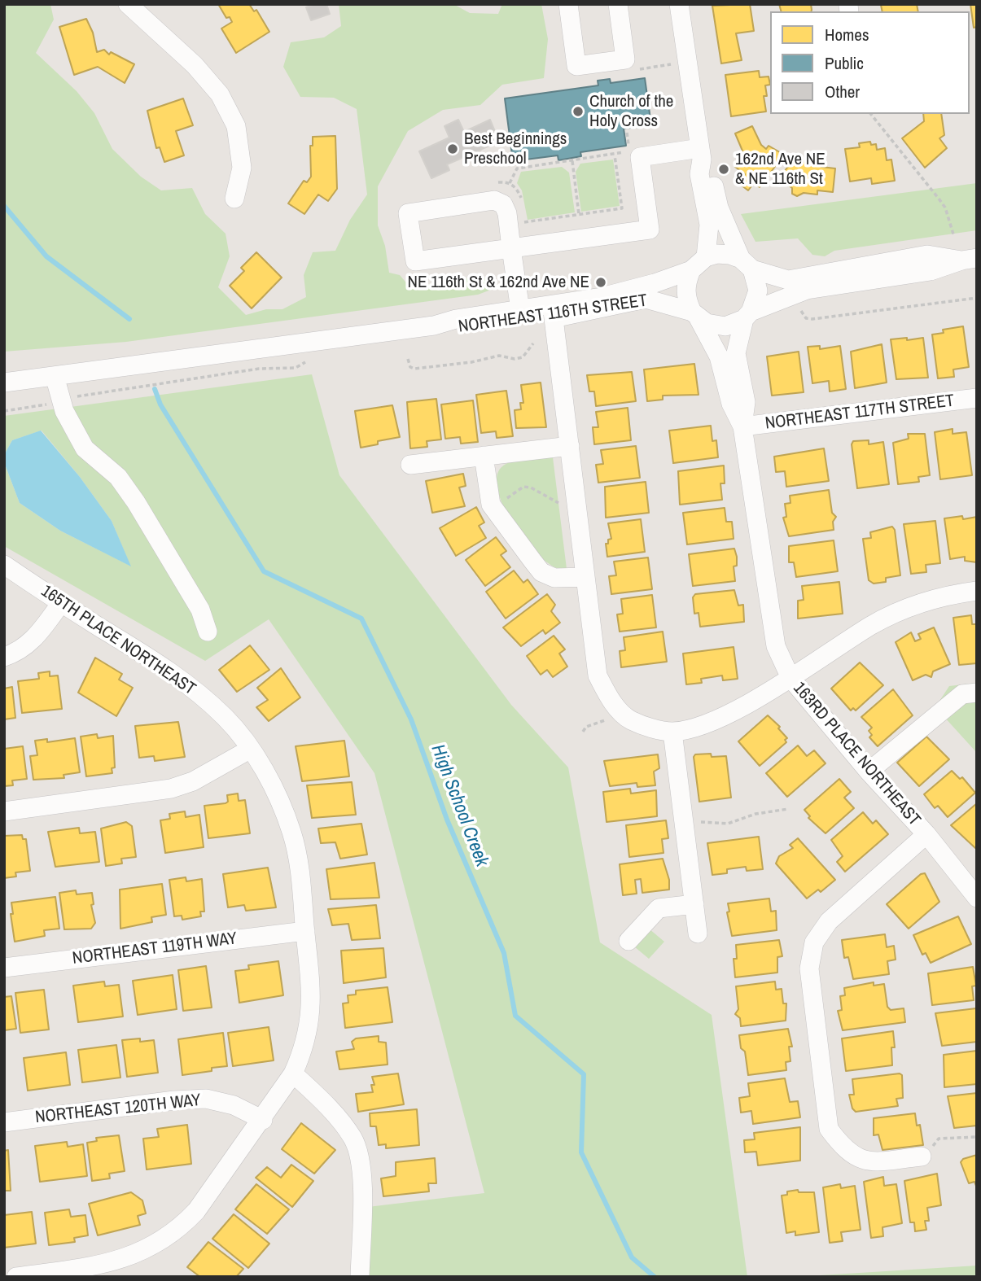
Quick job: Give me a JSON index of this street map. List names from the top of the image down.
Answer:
{
  "streets": {
    "street": [
      "NORTHEAST 116TH STREET",
      "NORTHEAST 117TH STREET",
      "165TH PLACE NORTHEAST",
      "163RD PLACE NORTHEAST",
      "NORTHEAST 119TH WAY",
      "NORTHEAST 120TH WAY"
    ]
  },
  "crossings": [
    ["NORTHEAST 116TH STREET", "163RD PLACE NORTHEAST"],
    ["NORTHEAST 117TH STREET", "163RD PLACE NORTHEAST"],
    ["165TH PLACE NORTHEAST", "NORTHEAST 119TH WAY"],
    ["165TH PLACE NORTHEAST", "NORTHEAST 120TH WAY"]
  ],
  "water": ["High School Creek"],
  "places": [
    "Church of the Holy Cross",
    "Best Beginnings Preschool",
    "162nd Ave NE & NE 116th St",
    "NE 116th St & 162nd Ave NE"
  ],
  "legend": ["Homes", "Public", "Other"]
}
